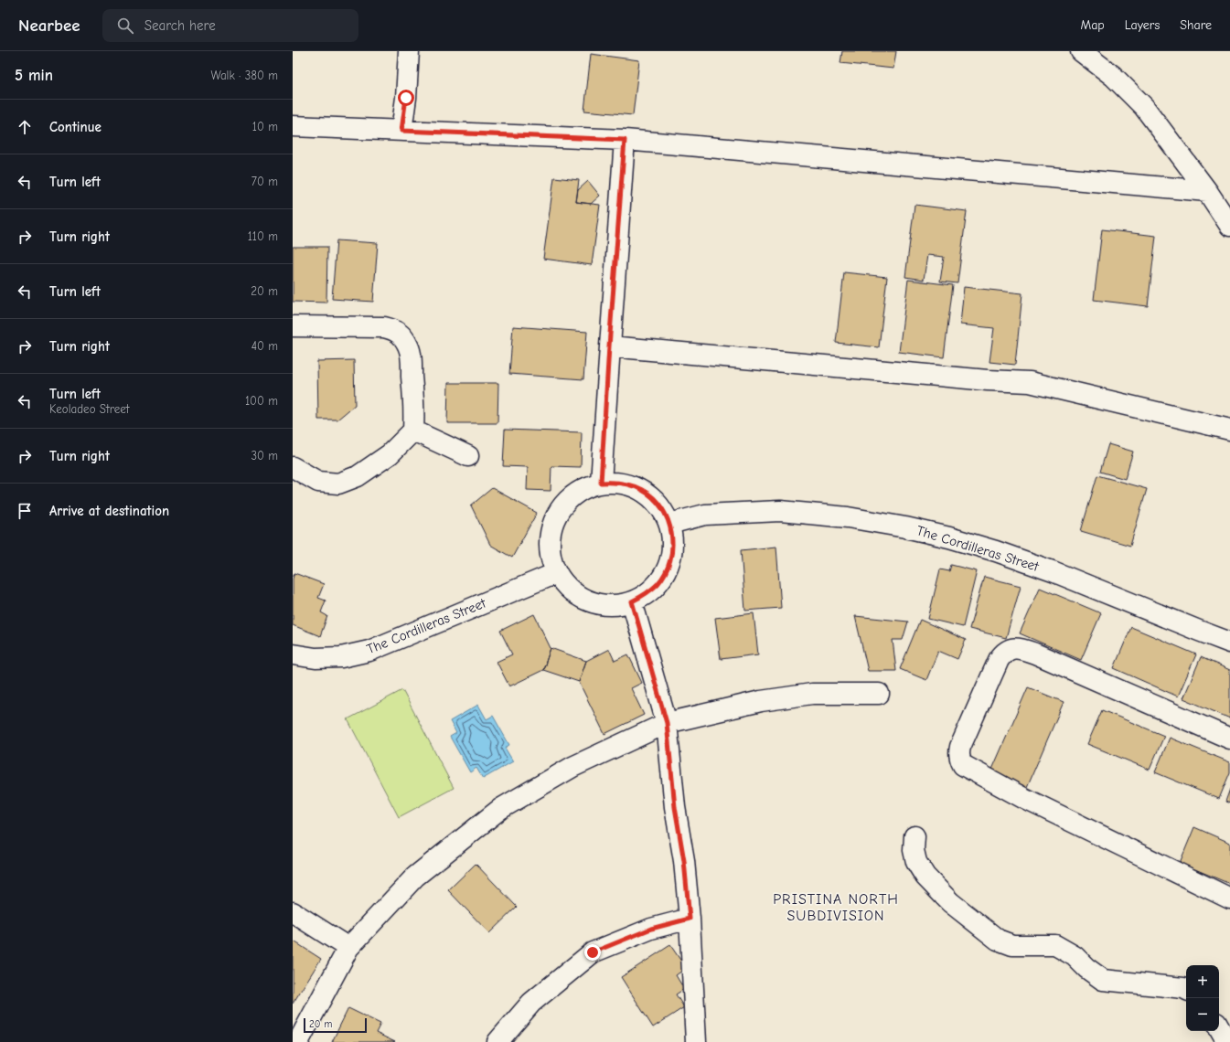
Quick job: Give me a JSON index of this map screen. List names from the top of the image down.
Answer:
{
  "streets": {
    "street": ["The Cordilleras Street"]
  },
  "districts": ["PRISTINA NORTH SUBDIVISION"],
  "scale_bar": "20 m",
  "page": {
    "header": "Nearbee",
    "search": "Search here",
    "nav": ["Map", "Layers", "Share"],
    "heading": ["5 min", "Walk · 380 m"],
    "list": [
      ["Continue", "10 m"],
      ["Turn left", "70 m"],
      ["Turn right", "110 m"],
      ["Turn left", "20 m"],
      ["Turn right", "40 m"],
      ["Turn left", "Keoladeo Street", "100 m"],
      ["Turn right", "30 m"],
      "Arrive at destination"
    ],
    "map_buttons": ["+", "−"],
    "scale": "20 m"
  }
}
